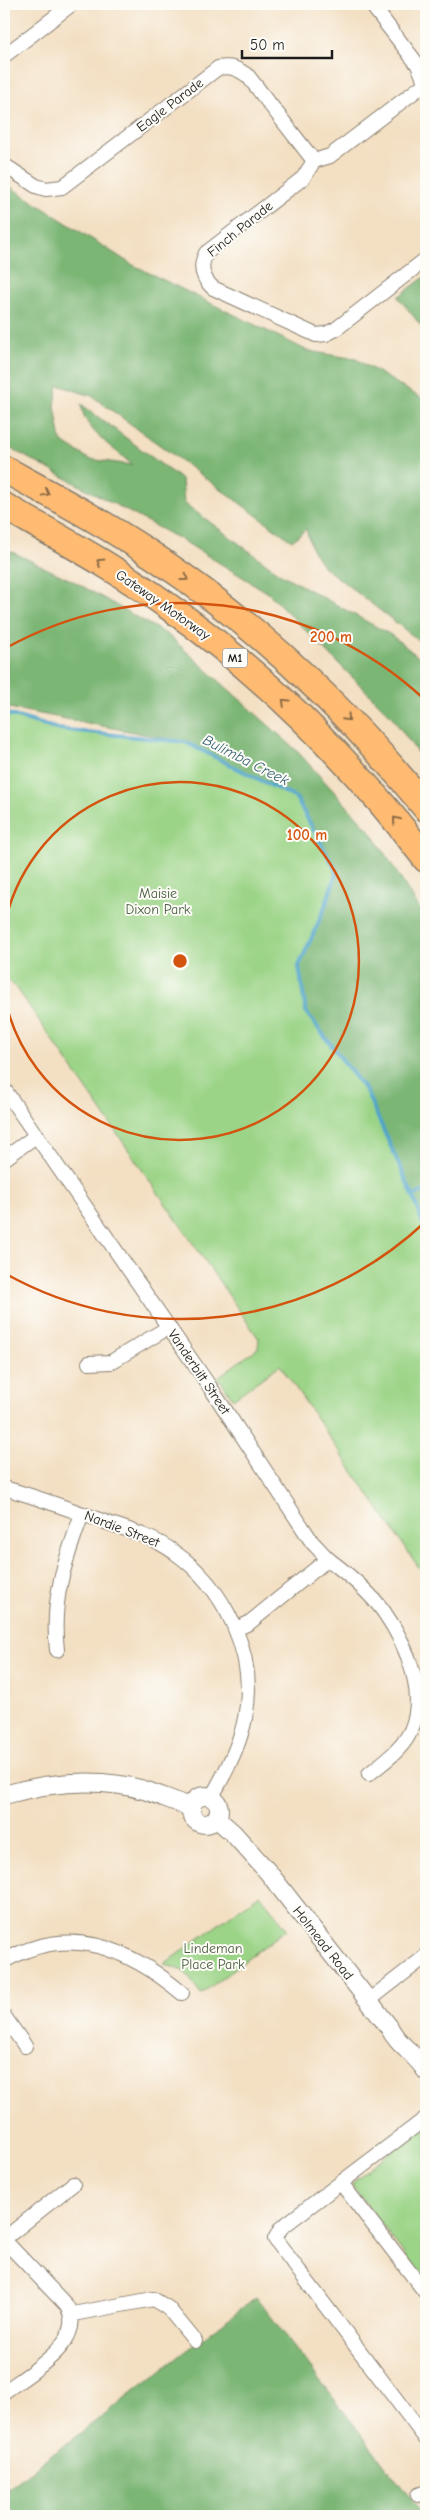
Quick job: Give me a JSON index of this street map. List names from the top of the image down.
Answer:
{
  "streets": {
    "highway": ["Gateway Motorway", "M1"],
    "street": [
      "Eagle Parade",
      "Finch Parade",
      "Vanderbilt Street",
      "Nardie Street",
      "Holmead Road"
    ]
  },
  "crossings": [
    ["Eagle Parade", "Finch Parade"],
    ["Nardie Street", "Holmead Road"]
  ],
  "water": ["Bulimba Creek"],
  "parks": ["Maisie Dixon Park", "Lindeman Place Park"],
  "scale_bar": "50 m",
  "rings": ["200 m", "100 m"]
}
